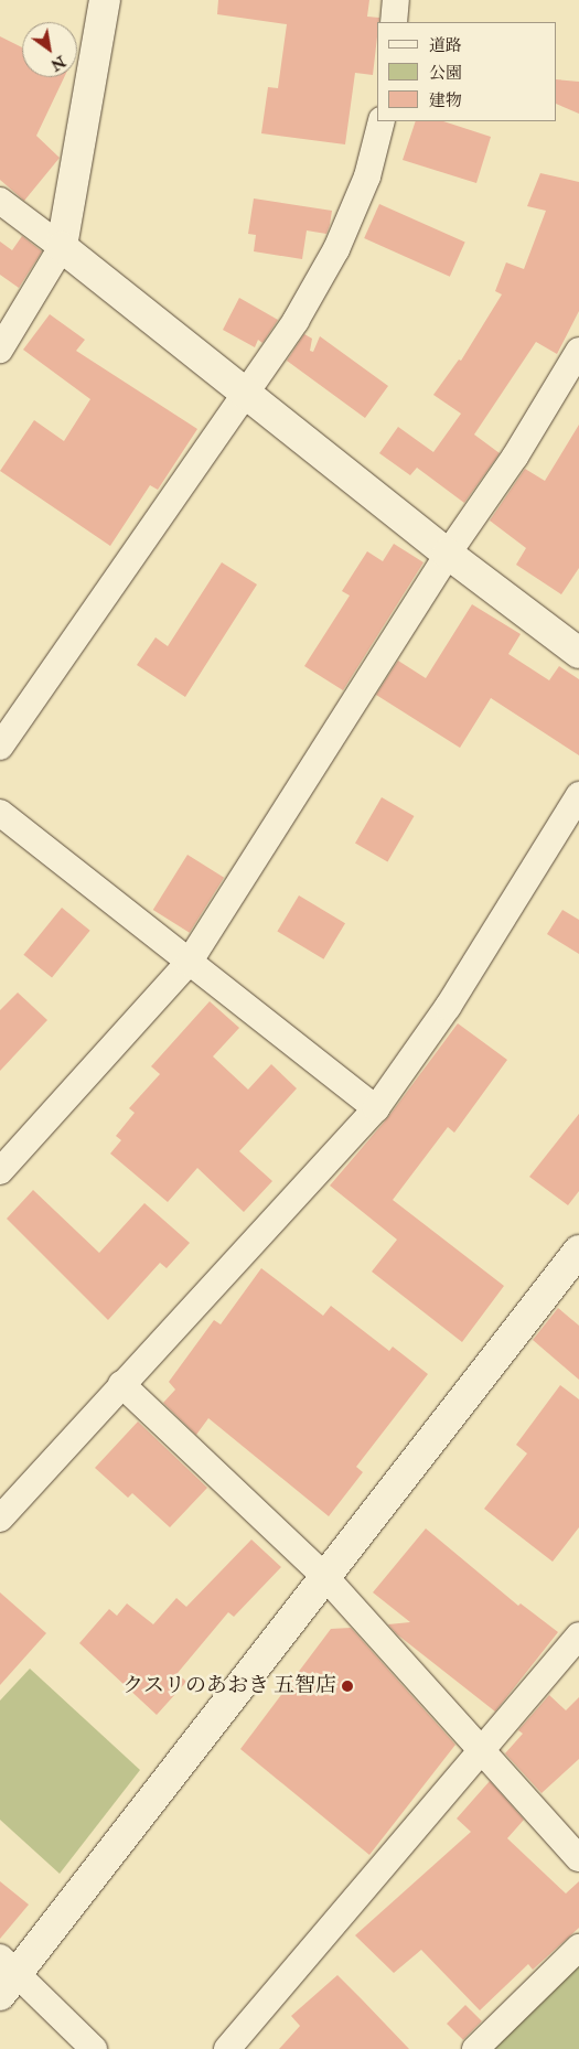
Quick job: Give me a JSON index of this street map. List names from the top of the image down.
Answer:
{
  "places": ["クスリのあおき 五智店"],
  "legend": ["道路", "公園", "建物"],
  "north": "bottom right"
}
